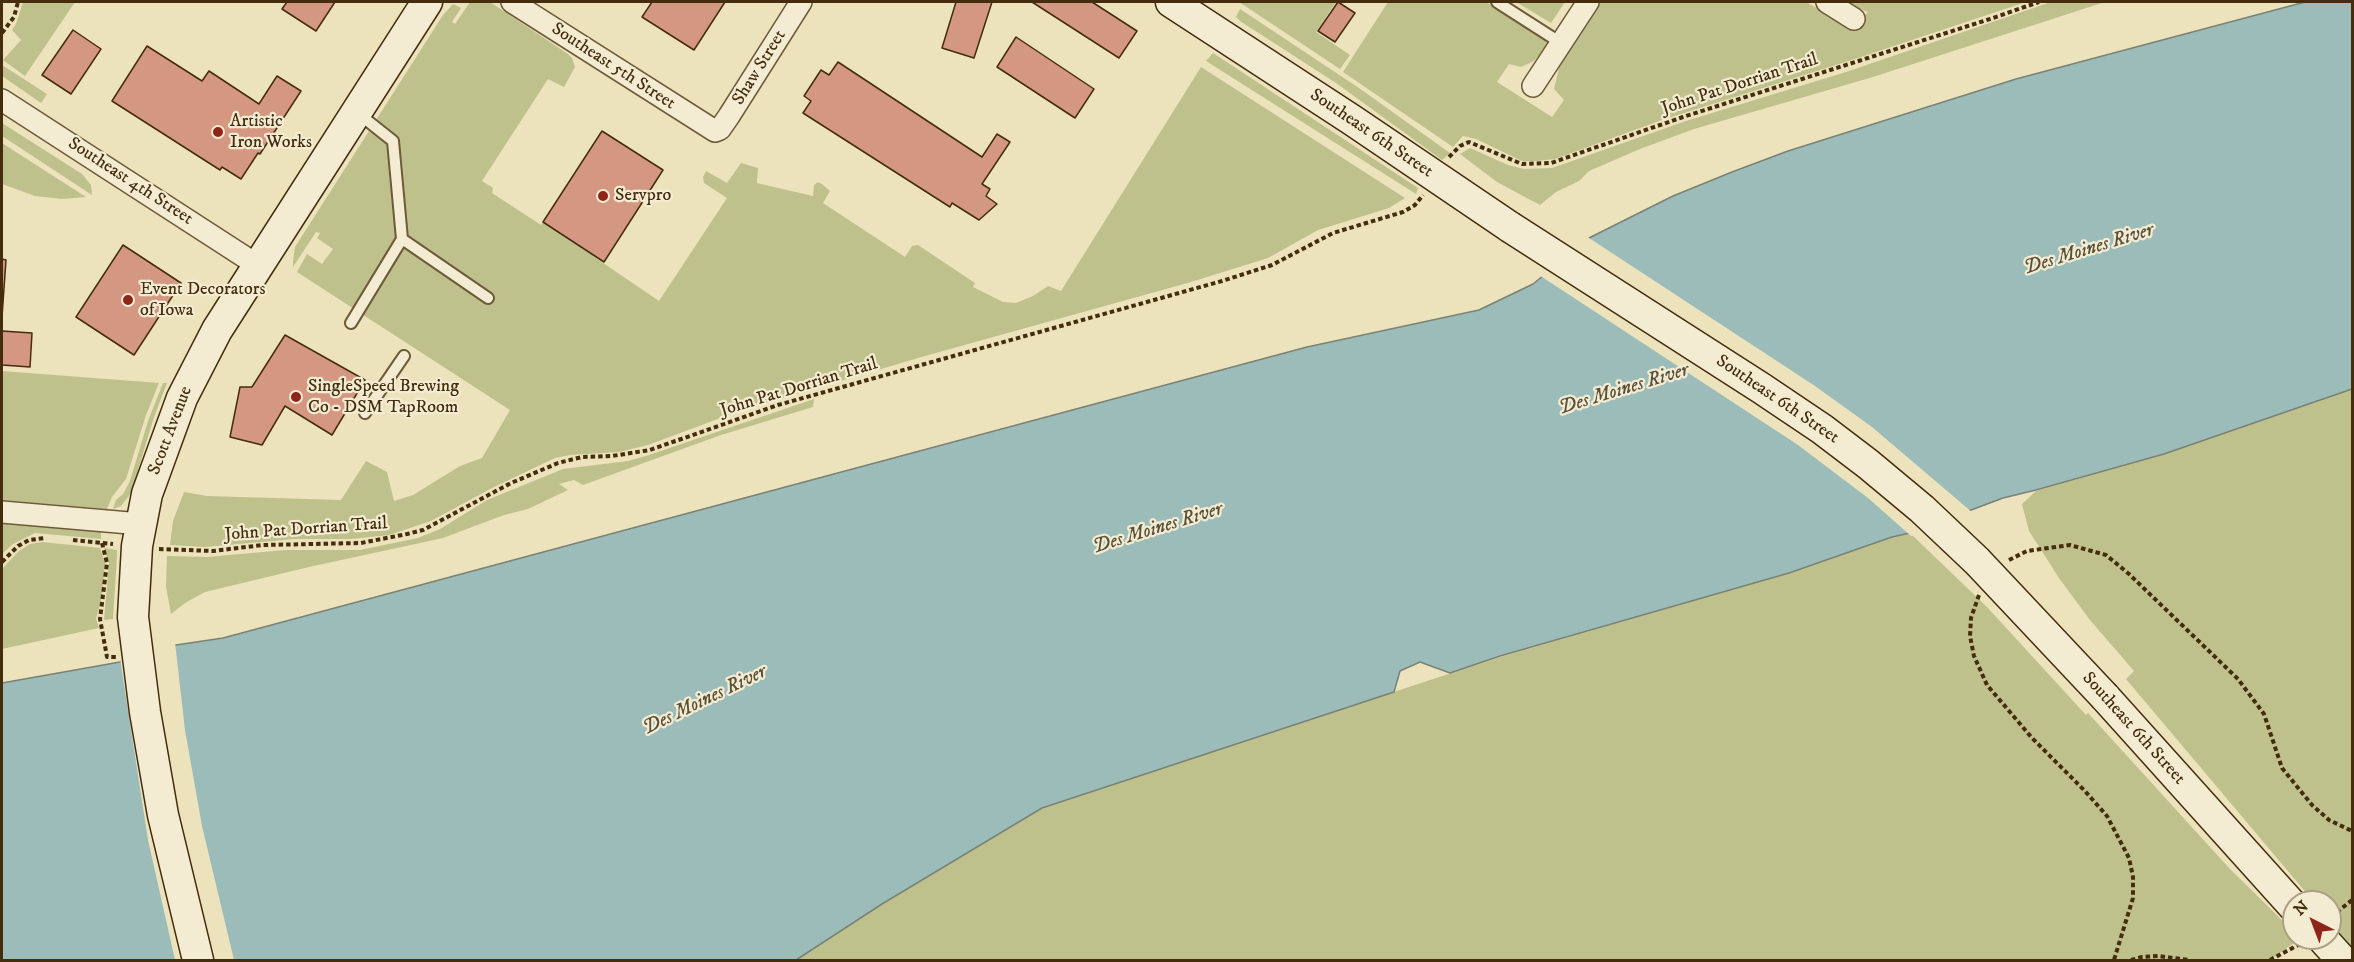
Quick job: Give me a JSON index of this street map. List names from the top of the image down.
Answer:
{
  "streets": {
    "main road": ["Southeast 6th Street", "Scott Avenue"],
    "street": ["Southeast 5th Street", "Shaw Street", "Southeast 4th Street"],
    "path": ["John Pat Dorrian Trail"]
  },
  "crossings": [
    ["Southeast 5th Street", "Shaw Street"],
    ["Southeast 4th Street", "Scott Avenue"]
  ],
  "water": ["Des Moines River"],
  "places": [
    "Artistic Iron Works",
    "Servpro",
    "Event Decorators of Iowa",
    "SingleSpeed Brewing Co - DSM TapRoom"
  ],
  "north": "top left"
}
